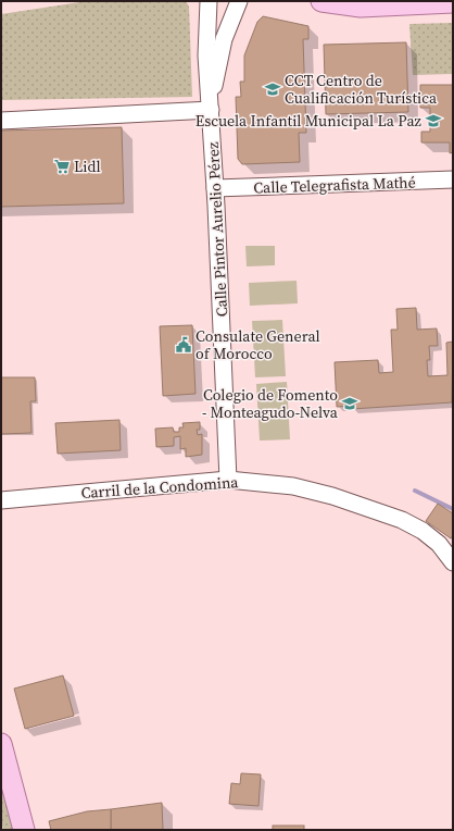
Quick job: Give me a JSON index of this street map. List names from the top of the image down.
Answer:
{
  "streets": {
    "street": ["Calle Telegrafista Mathé", "Calle Pintor Aurelio Pérez", "Carril de la Condomina"]
  },
  "crossings": [
    ["Calle Telegrafista Mathé", "Calle Pintor Aurelio Pérez"],
    ["Calle Pintor Aurelio Pérez", "Carril de la Condomina"]
  ],
  "places": {
    "school or university": ["CCT Centro de Cualificación Turística", "Escuela Infantil Municipal La Paz", "Colegio de Fomento - Monteagudo-Nelva"],
    "supermarket": ["Lidl"],
    "public building": ["Consulate General of Morocco"]
  }
}
